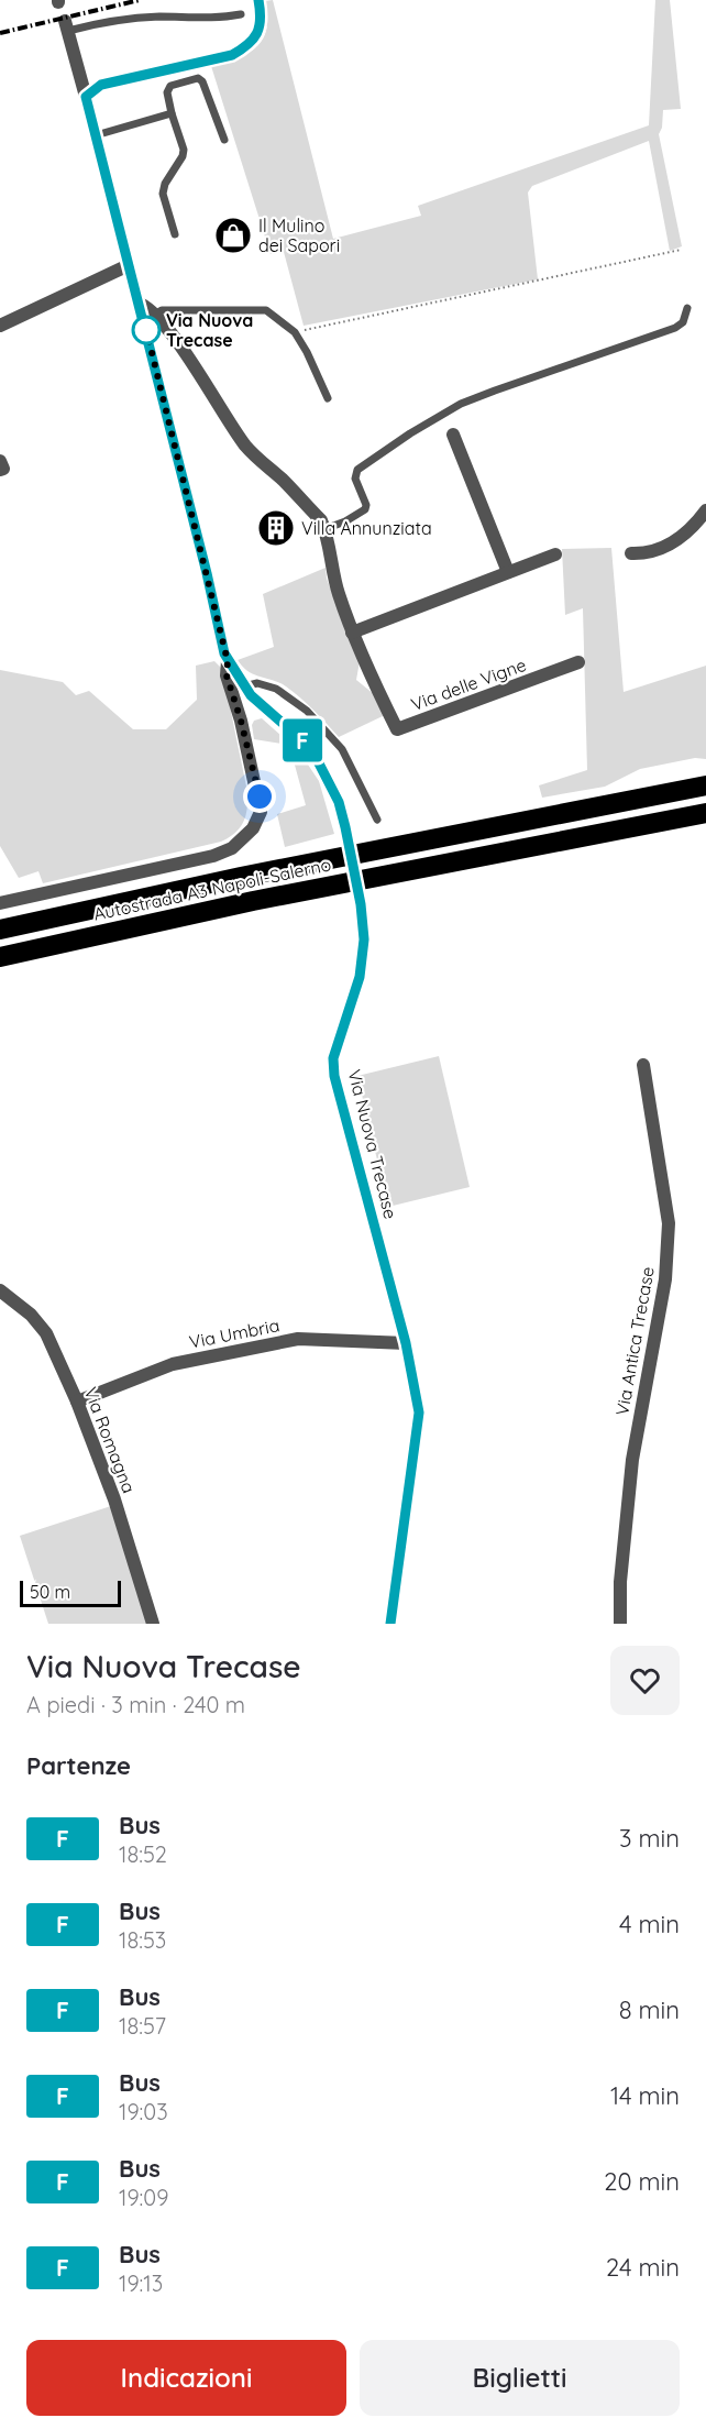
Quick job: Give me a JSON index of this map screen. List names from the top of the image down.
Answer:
{
  "streets": {
    "highway": ["Autostrada A3 Napoli-Salerno"],
    "street": [
      "Via delle Vigne",
      "Via Nuova Trecase",
      "Via Umbria",
      "Via Antica Trecase",
      "Via Romagna"
    ]
  },
  "crossings": [
    ["Via delle Vigne", "Via Nuova Trecase"],
    ["Via Nuova Trecase", "Via Umbria"],
    ["Via Umbria", "Via Romagna"]
  ],
  "places": {
    "shop": ["Il Mulino dei Sapori"],
    "other": ["Via Nuova Trecase"],
    "building": ["Villa Annunziata"]
  },
  "lines": ["bus line F"],
  "scale_bar": "50 m",
  "page": {
    "on_map": "F",
    "scale": "50 m",
    "heading": [
      ["Via Nuova Trecase", "A piedi · 3 min · 240 m"],
      "Partenze"
    ],
    "list": [
      {
        "mark": "F",
        "name": "Bus",
        "note": "18:52",
        "value": "3 min"
      },
      {
        "mark": "F",
        "name": "Bus",
        "note": "18:53",
        "value": "4 min"
      },
      {
        "mark": "F",
        "name": "Bus",
        "note": "18:57",
        "value": "8 min"
      },
      {
        "mark": "F",
        "name": "Bus",
        "note": "19:03",
        "value": "14 min"
      },
      {
        "mark": "F",
        "name": "Bus",
        "note": "19:09",
        "value": "20 min"
      },
      {
        "mark": "F",
        "name": "Bus",
        "note": "19:13",
        "value": "24 min"
      }
    ],
    "buttons": ["Indicazioni", "Biglietti"]
  }
}
